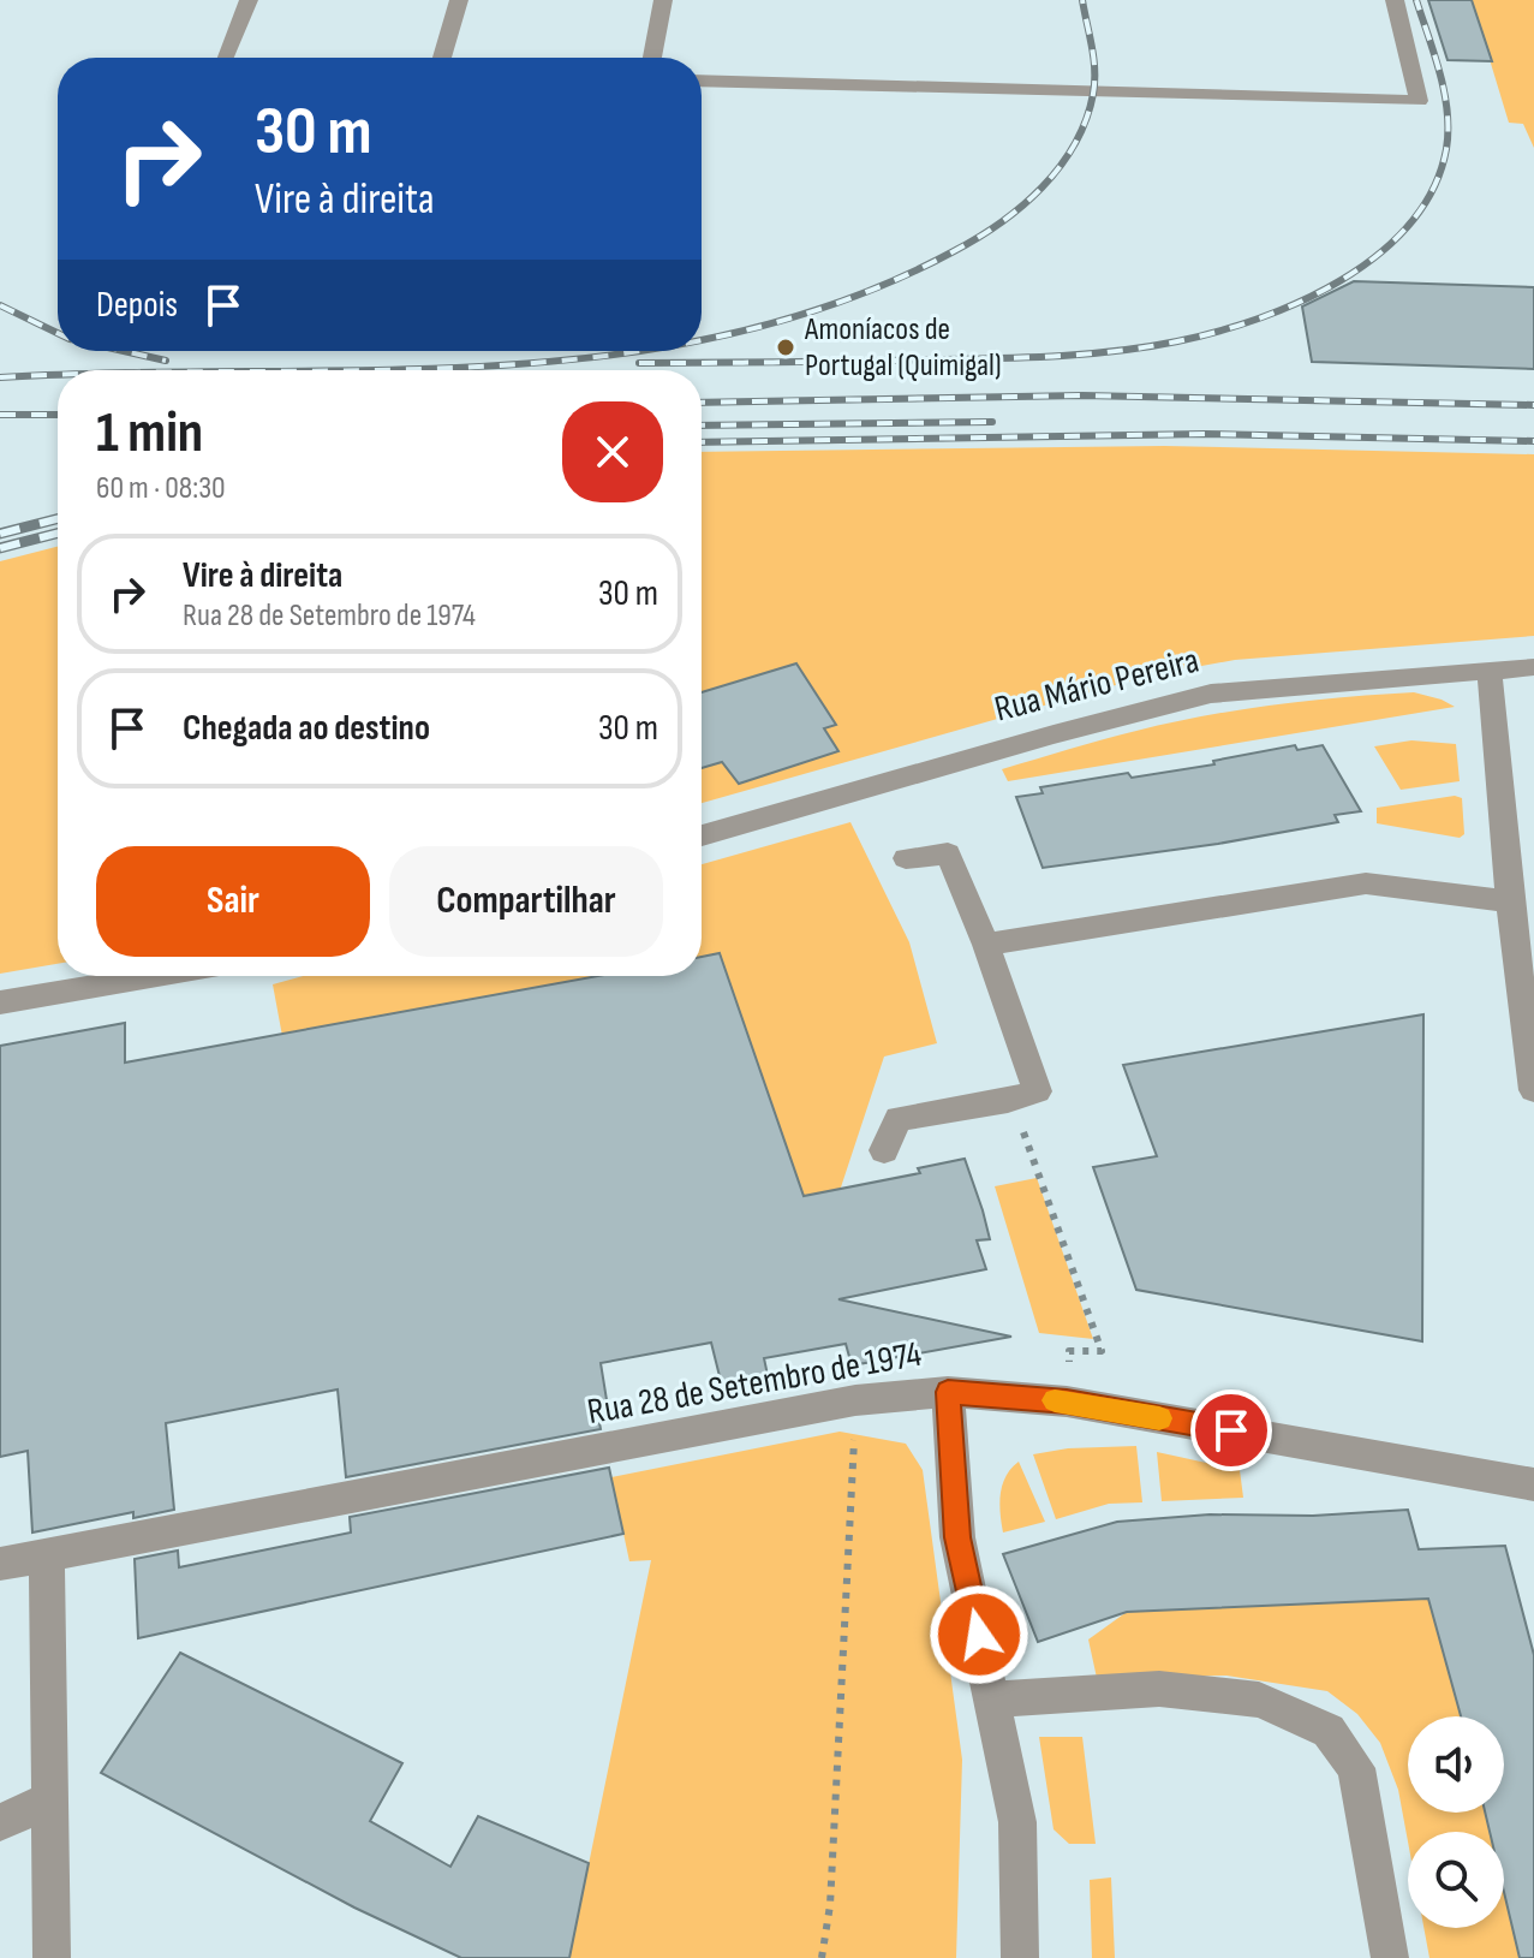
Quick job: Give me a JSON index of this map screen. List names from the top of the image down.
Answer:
{
  "streets": {
    "street": ["Rua Mário Pereira", "Rua 28 de Setembro de 1974"]
  },
  "places": ["Amoníacos de Portugal (Quimigal)"],
  "page": {
    "turn": ["30 m", "Vire à direita"],
    "then": "Depois",
    "heading": ["1 min", "60 m · 08:30"],
    "list": [
      {
        "name": "Vire à direita",
        "note": "Rua 28 de Setembro de 1974",
        "value": "30 m"
      },
      {
        "name": "Chegada ao destino",
        "value": "30 m"
      }
    ],
    "buttons": ["Sair", "Compartilhar"]
  }
}
